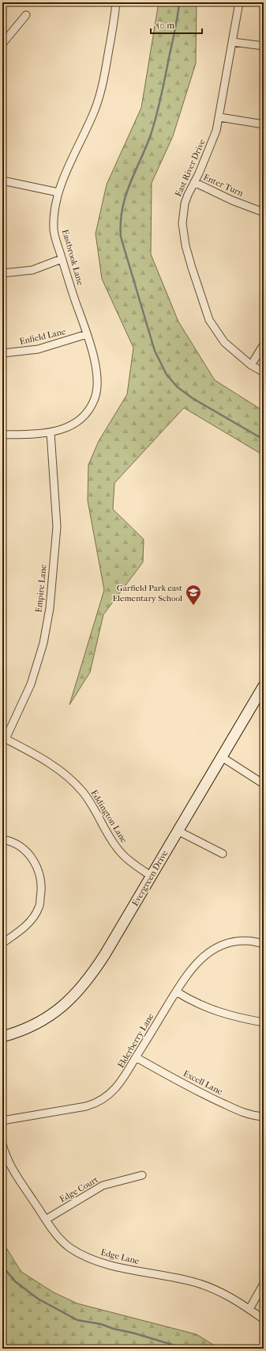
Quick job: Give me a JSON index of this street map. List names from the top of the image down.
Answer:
{
  "streets": {
    "street": [
      "East River Drive",
      "Enter Turn",
      "Eastbrook Lane",
      "Enfield Lane",
      "Empire Lane",
      "Eddington Lane",
      "Evergreen Drive",
      "Elderberry Lane",
      "Excell Lane",
      "Edge Court",
      "Edge Lane"
    ]
  },
  "crossings": [
    ["East River Drive", "Enter Turn"],
    ["Eastbrook Lane", "Enfield Lane"],
    ["Eastbrook Lane", "Empire Lane"],
    ["Empire Lane", "Eddington Lane"],
    ["Eddington Lane", "Evergreen Drive"],
    ["Elderberry Lane", "Excell Lane"],
    ["Edge Court", "Edge Lane"]
  ],
  "places": {
    "school or university": ["Garfield Park east Elementary School"]
  },
  "scale_bar": "50 m"
}
